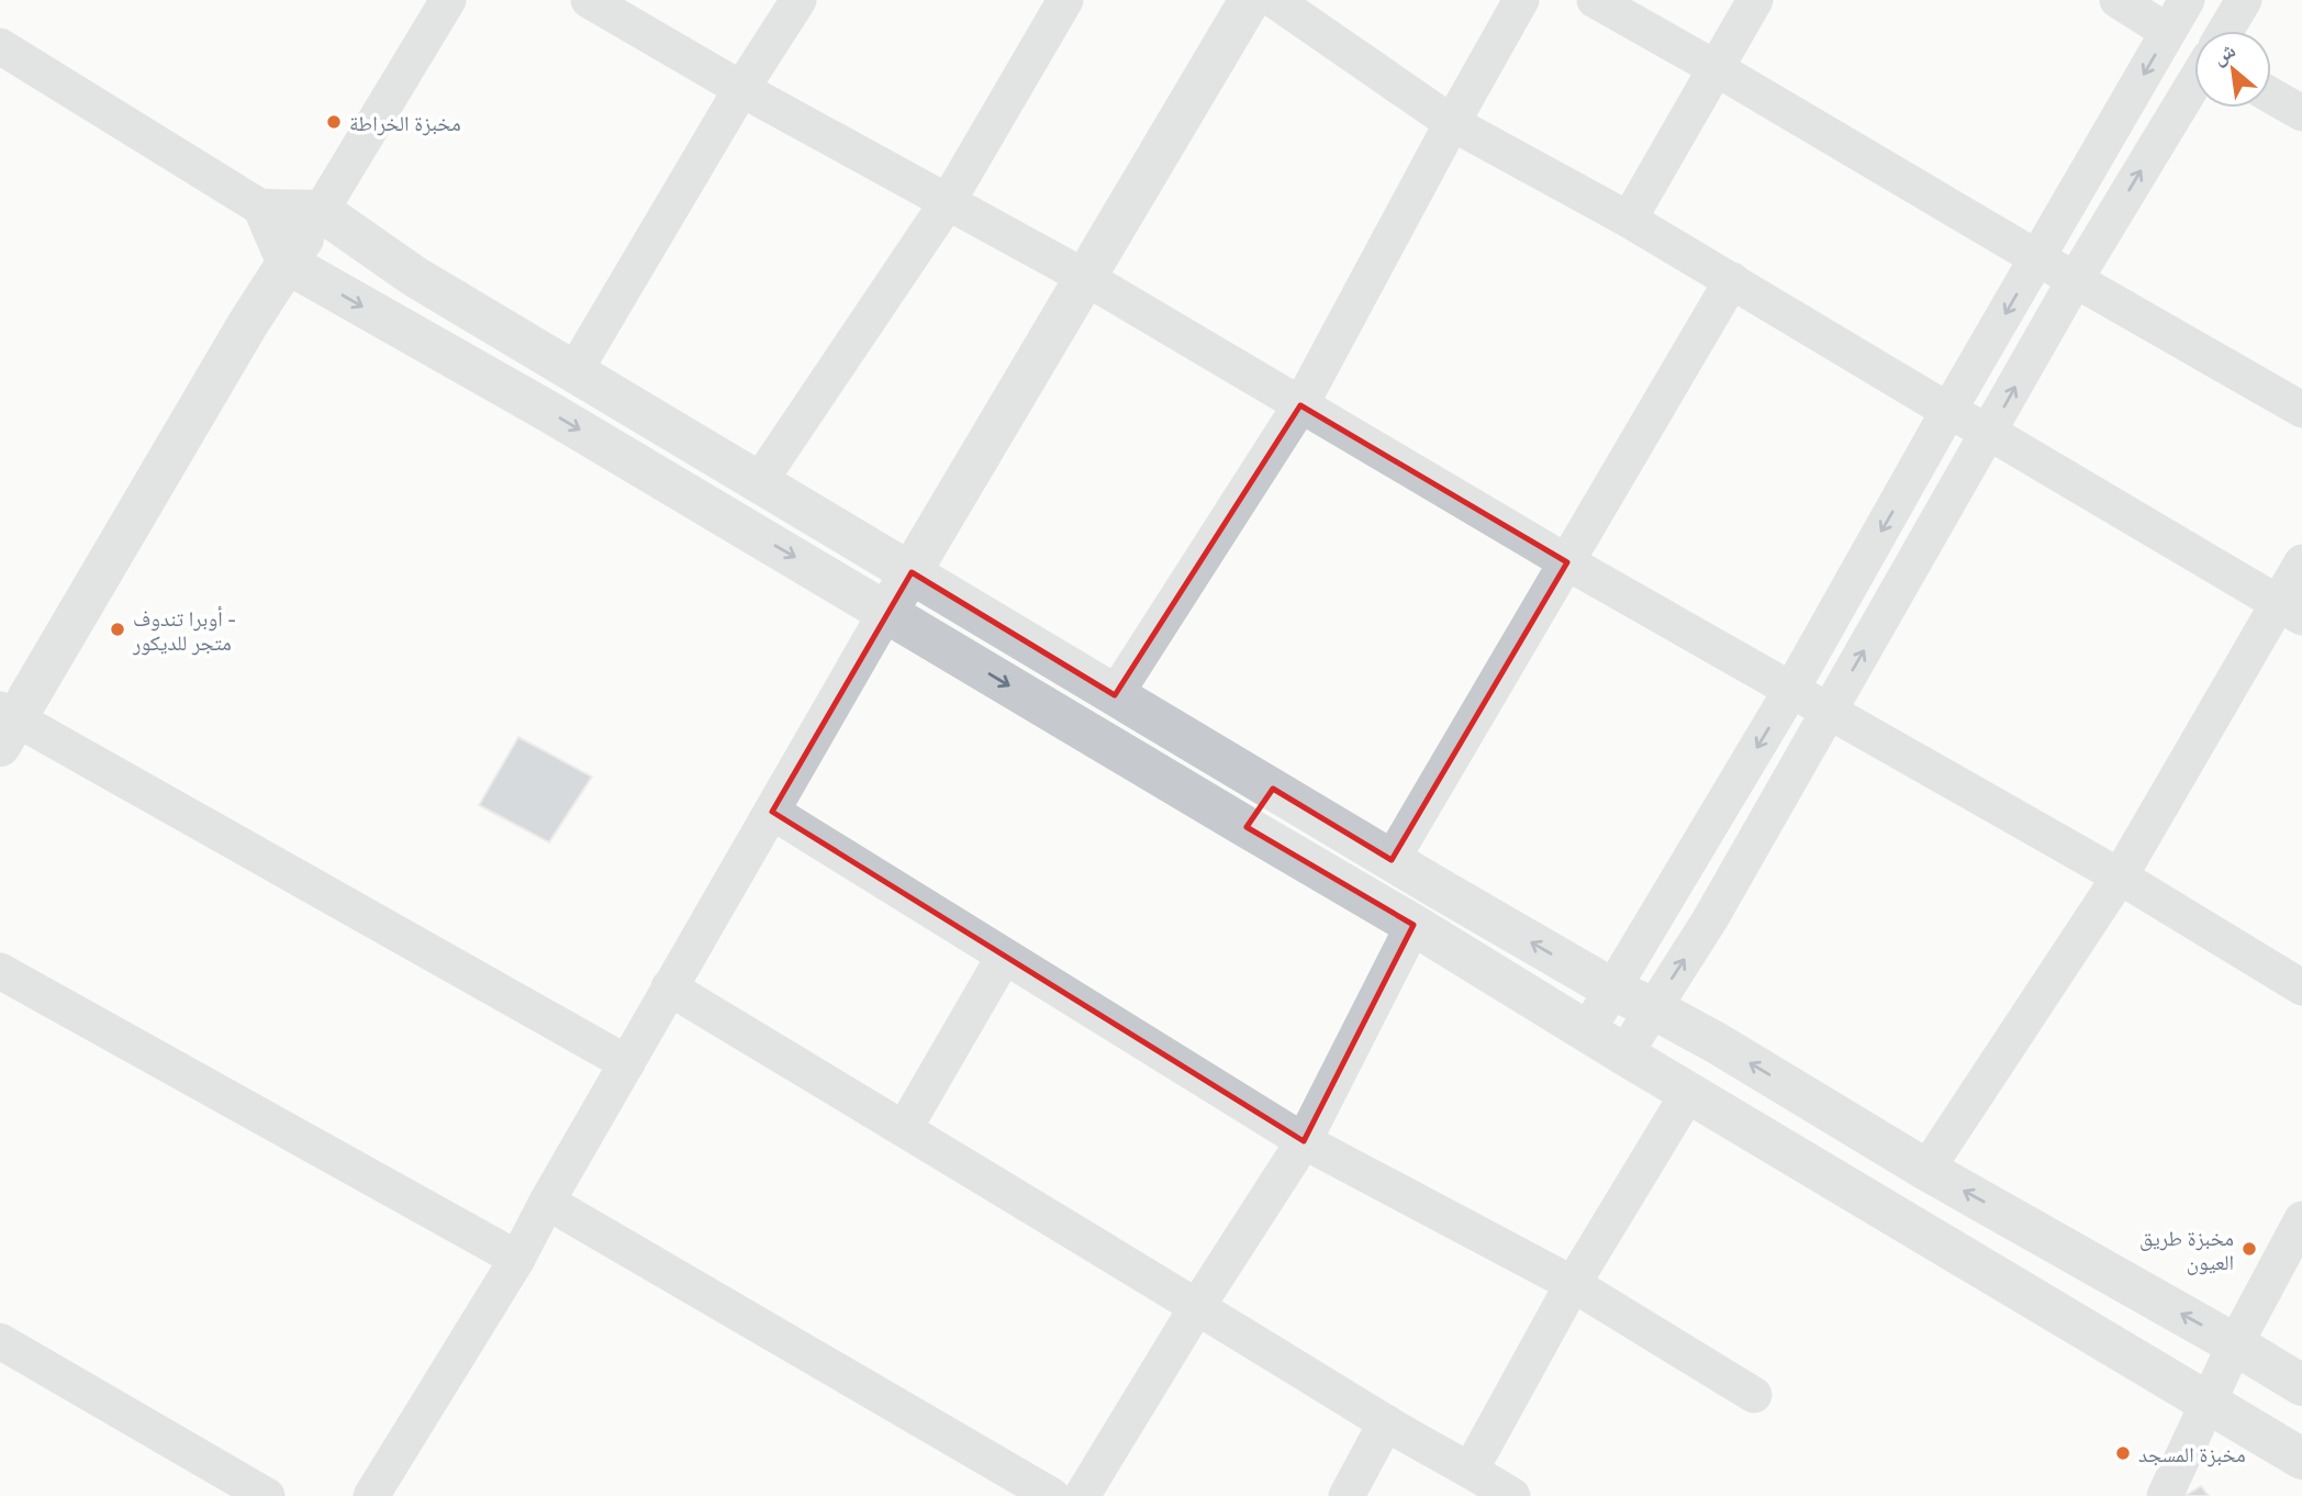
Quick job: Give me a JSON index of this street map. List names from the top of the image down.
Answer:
{
  "places": [
    "مخبزة الخراطة",
    "أوبرا تندوف - متجر للديكور",
    "مخبزة طريق العيون",
    "مخبزة المسجد"
  ],
  "north": "top left"
}
